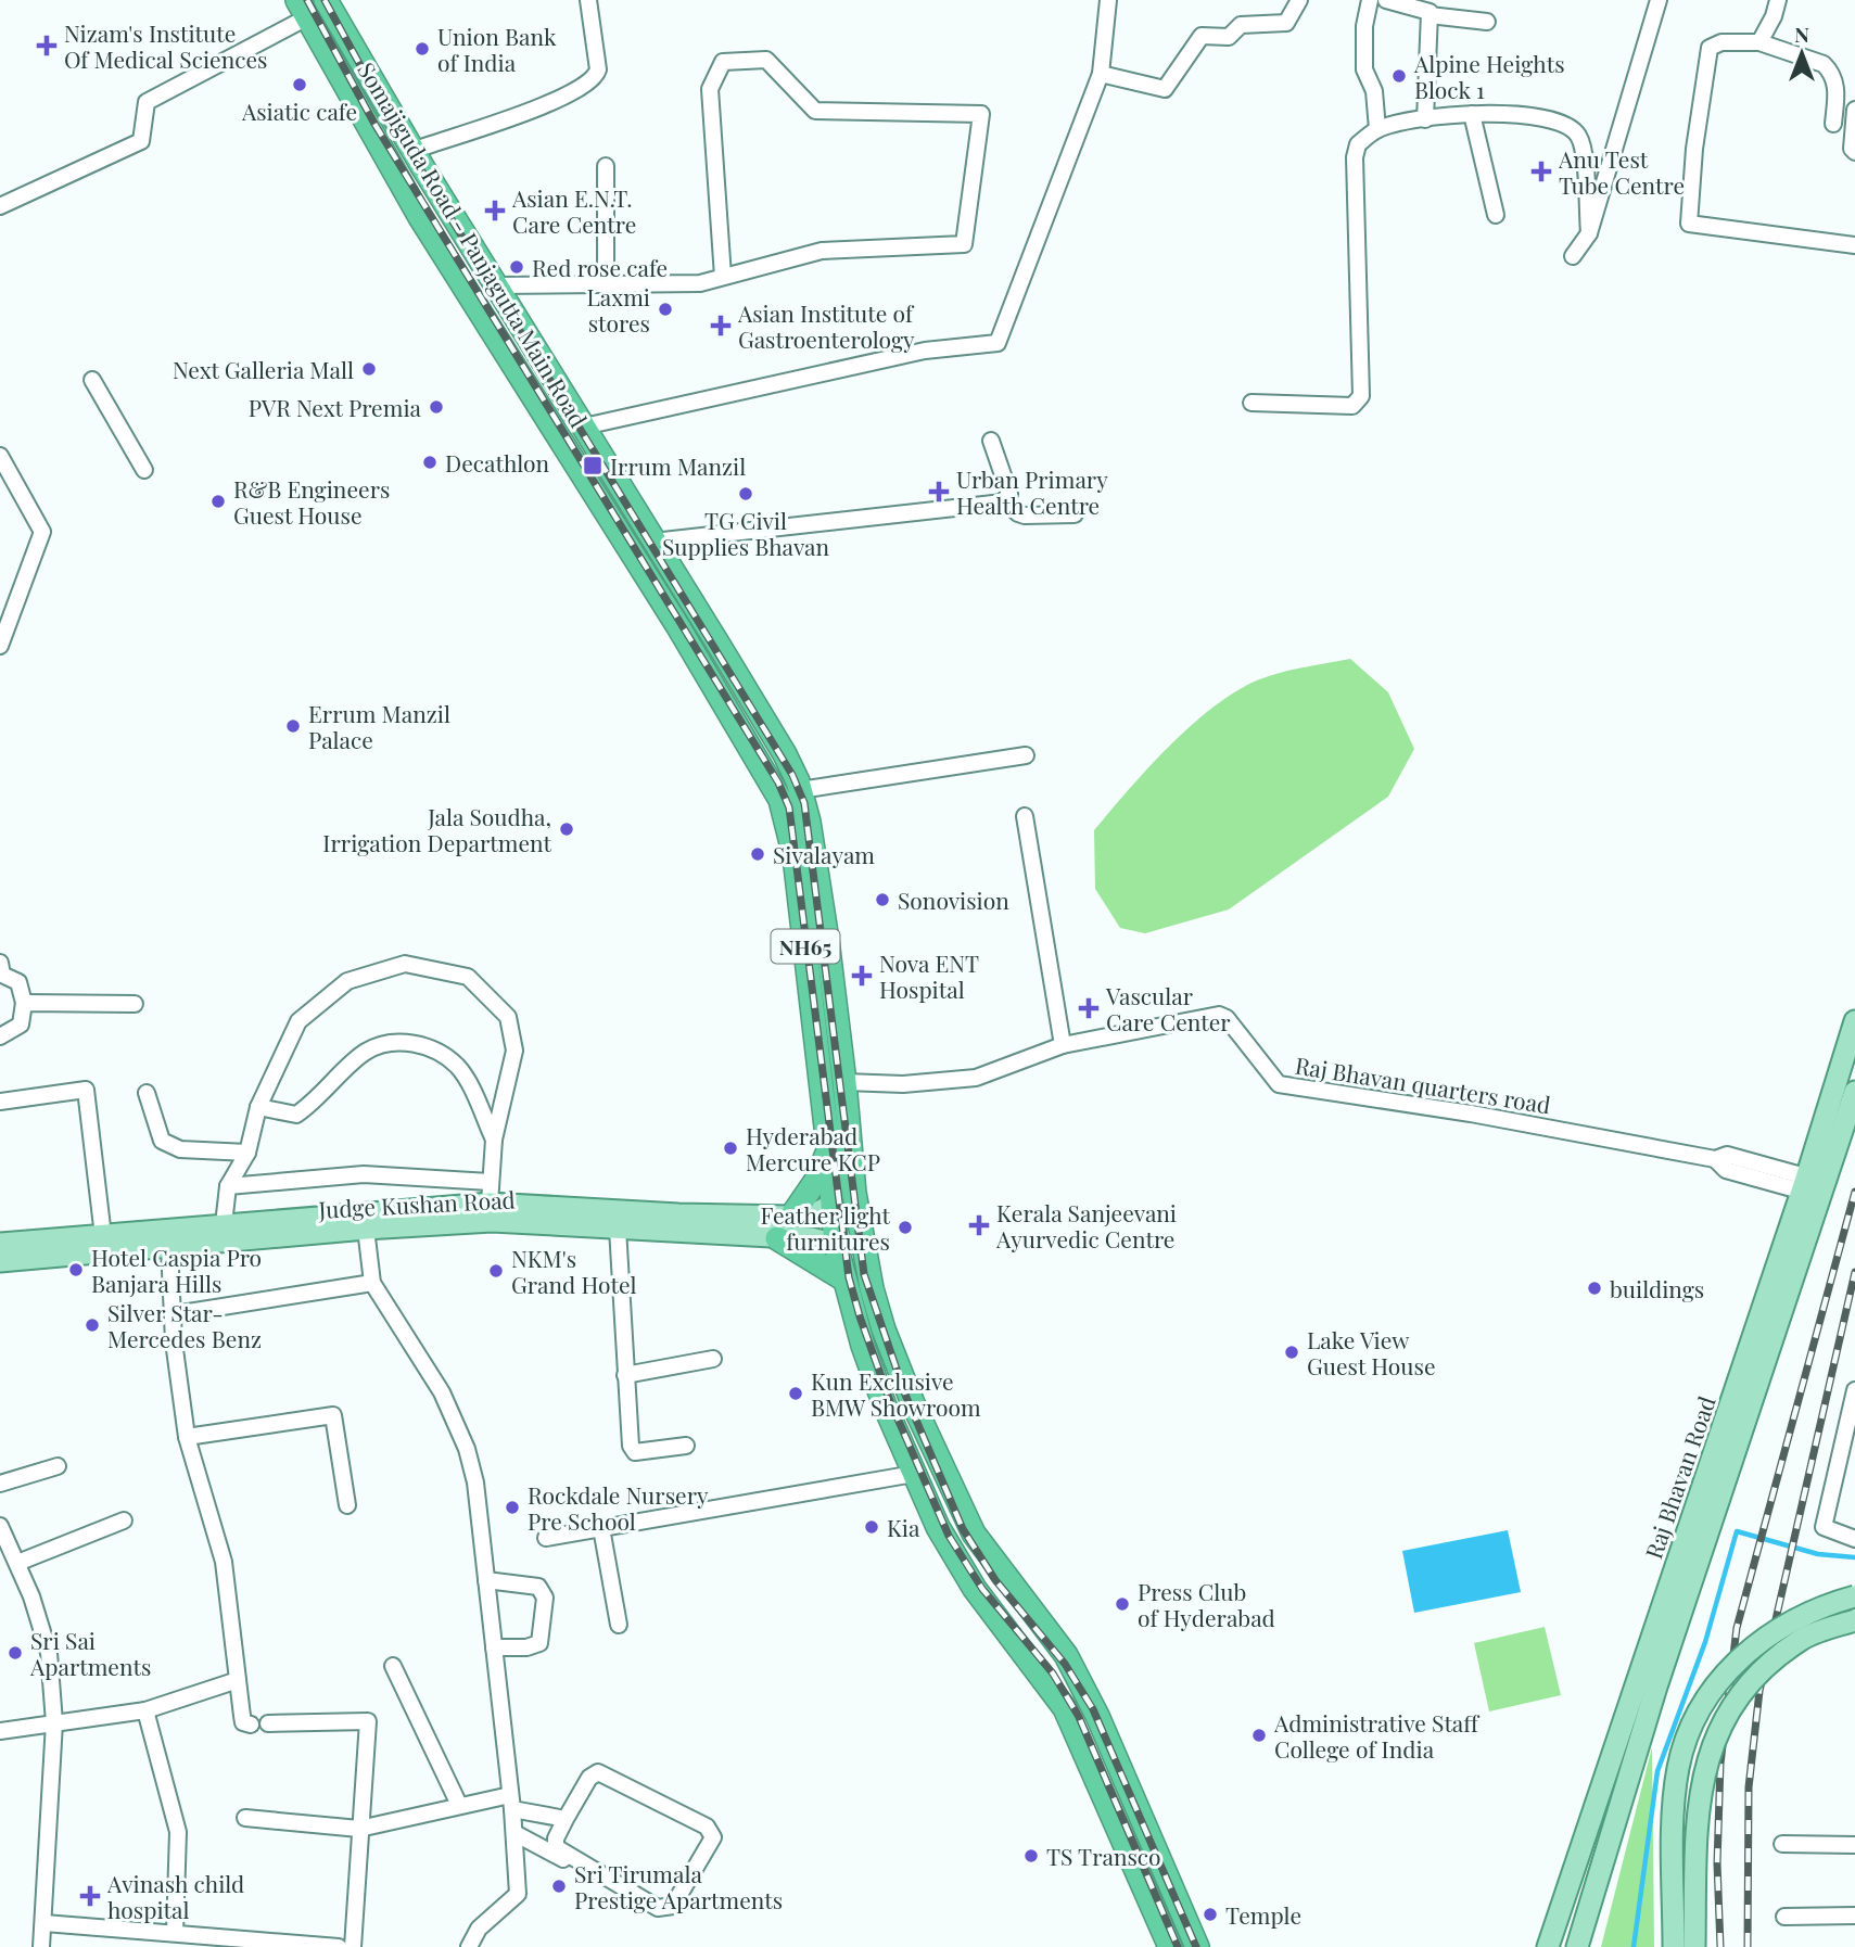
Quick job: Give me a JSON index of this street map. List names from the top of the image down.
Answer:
{
  "streets": {
    "highway": ["Somajiguda Road - Panjagutta Main Road", "NH65"],
    "main road": ["Judge Kushan Road", "Raj Bhavan Road"],
    "street": ["Raj Bhavan quarters road"]
  },
  "crossings": [
    ["Somajiguda Road - Panjagutta Main Road", "Raj Bhavan quarters road"],
    ["Somajiguda Road - Panjagutta Main Road", "Judge Kushan Road"],
    ["Raj Bhavan quarters road", "Raj Bhavan Road"]
  ],
  "places": {
    "health": [
      "Nizam's Institute Of Medical Sciences",
      "Anu Test Tube Centre",
      "Asian E.N.T. Care Centre",
      "Asian Institute of Gastroenterology",
      "Urban Primary Health Centre",
      "Nova ENT Hospital",
      "Vascular Care Center",
      "Kerala Sanjeevani Ayurvedic Centre",
      "Avinash child hospital"
    ],
    "other": [
      "Union Bank of India",
      "Alpine Heights Block 1",
      "Asiatic cafe",
      "Red rose cafe",
      "Laxmi stores",
      "Next Galleria Mall",
      "PVR Next Premia",
      "Decathlon",
      "TG Civil Supplies Bhavan",
      "R&B Engineers Guest House",
      "Errum Manzil Palace",
      "Jala Soudha, Irrigation Department",
      "Sivalayam",
      "Sonovision",
      "Hyderabad Mercure KCP",
      "Feather light furnitures",
      "Hotel Caspia Pro Banjara Hills",
      "NKM's Grand Hotel",
      "buildings",
      "Silver Star- Mercedes Benz",
      "Lake View Guest House",
      "Kun Exclusive BMW Showroom",
      "Rockdale Nursery Pre School",
      "Kia",
      "Press Club of Hyderabad",
      "Sri Sai Apartments",
      "Administrative Staff College of India",
      "TS Transco",
      "Sri Tirumala Prestige Apartments",
      "Temple"
    ],
    "transit": ["Irrum Manzil"]
  },
  "north": "top"
}
